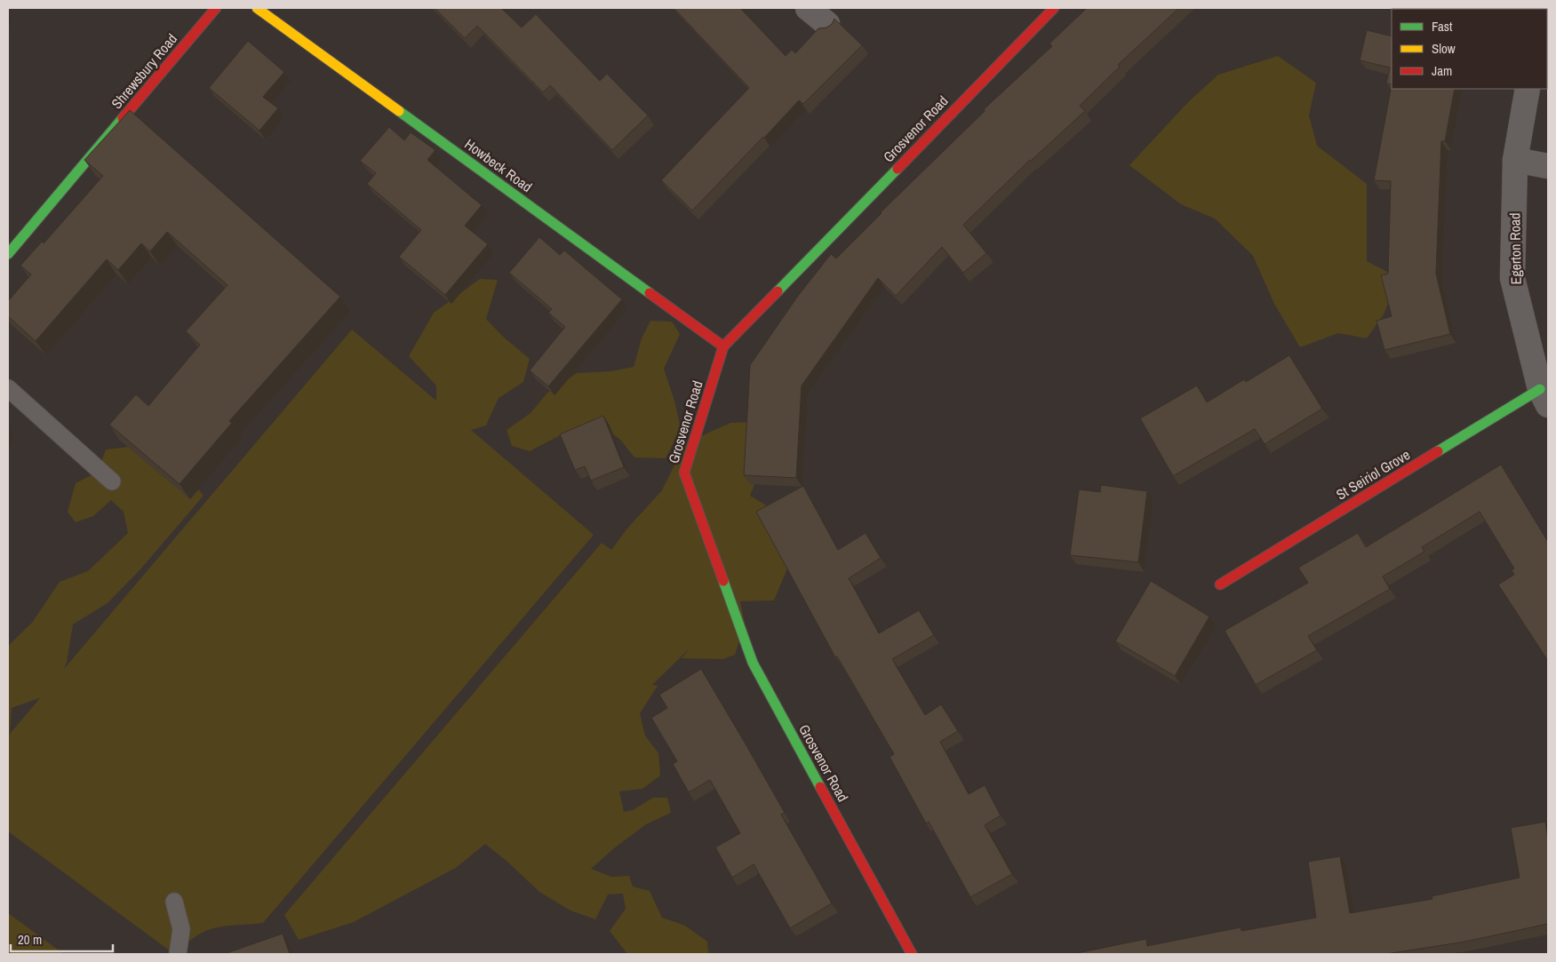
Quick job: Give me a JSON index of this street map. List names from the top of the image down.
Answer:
{
  "streets": {
    "street": [
      "Shrewsbury Road",
      "Grosvenor Road",
      "Howbeck Road",
      "Egerton Road",
      "St Seiriol Grove"
    ]
  },
  "crossings": [
    ["Grosvenor Road", "Howbeck Road"],
    ["Egerton Road", "St Seiriol Grove"]
  ],
  "legend": ["Fast", "Slow", "Jam"],
  "scale_bar": "20 m"
}
